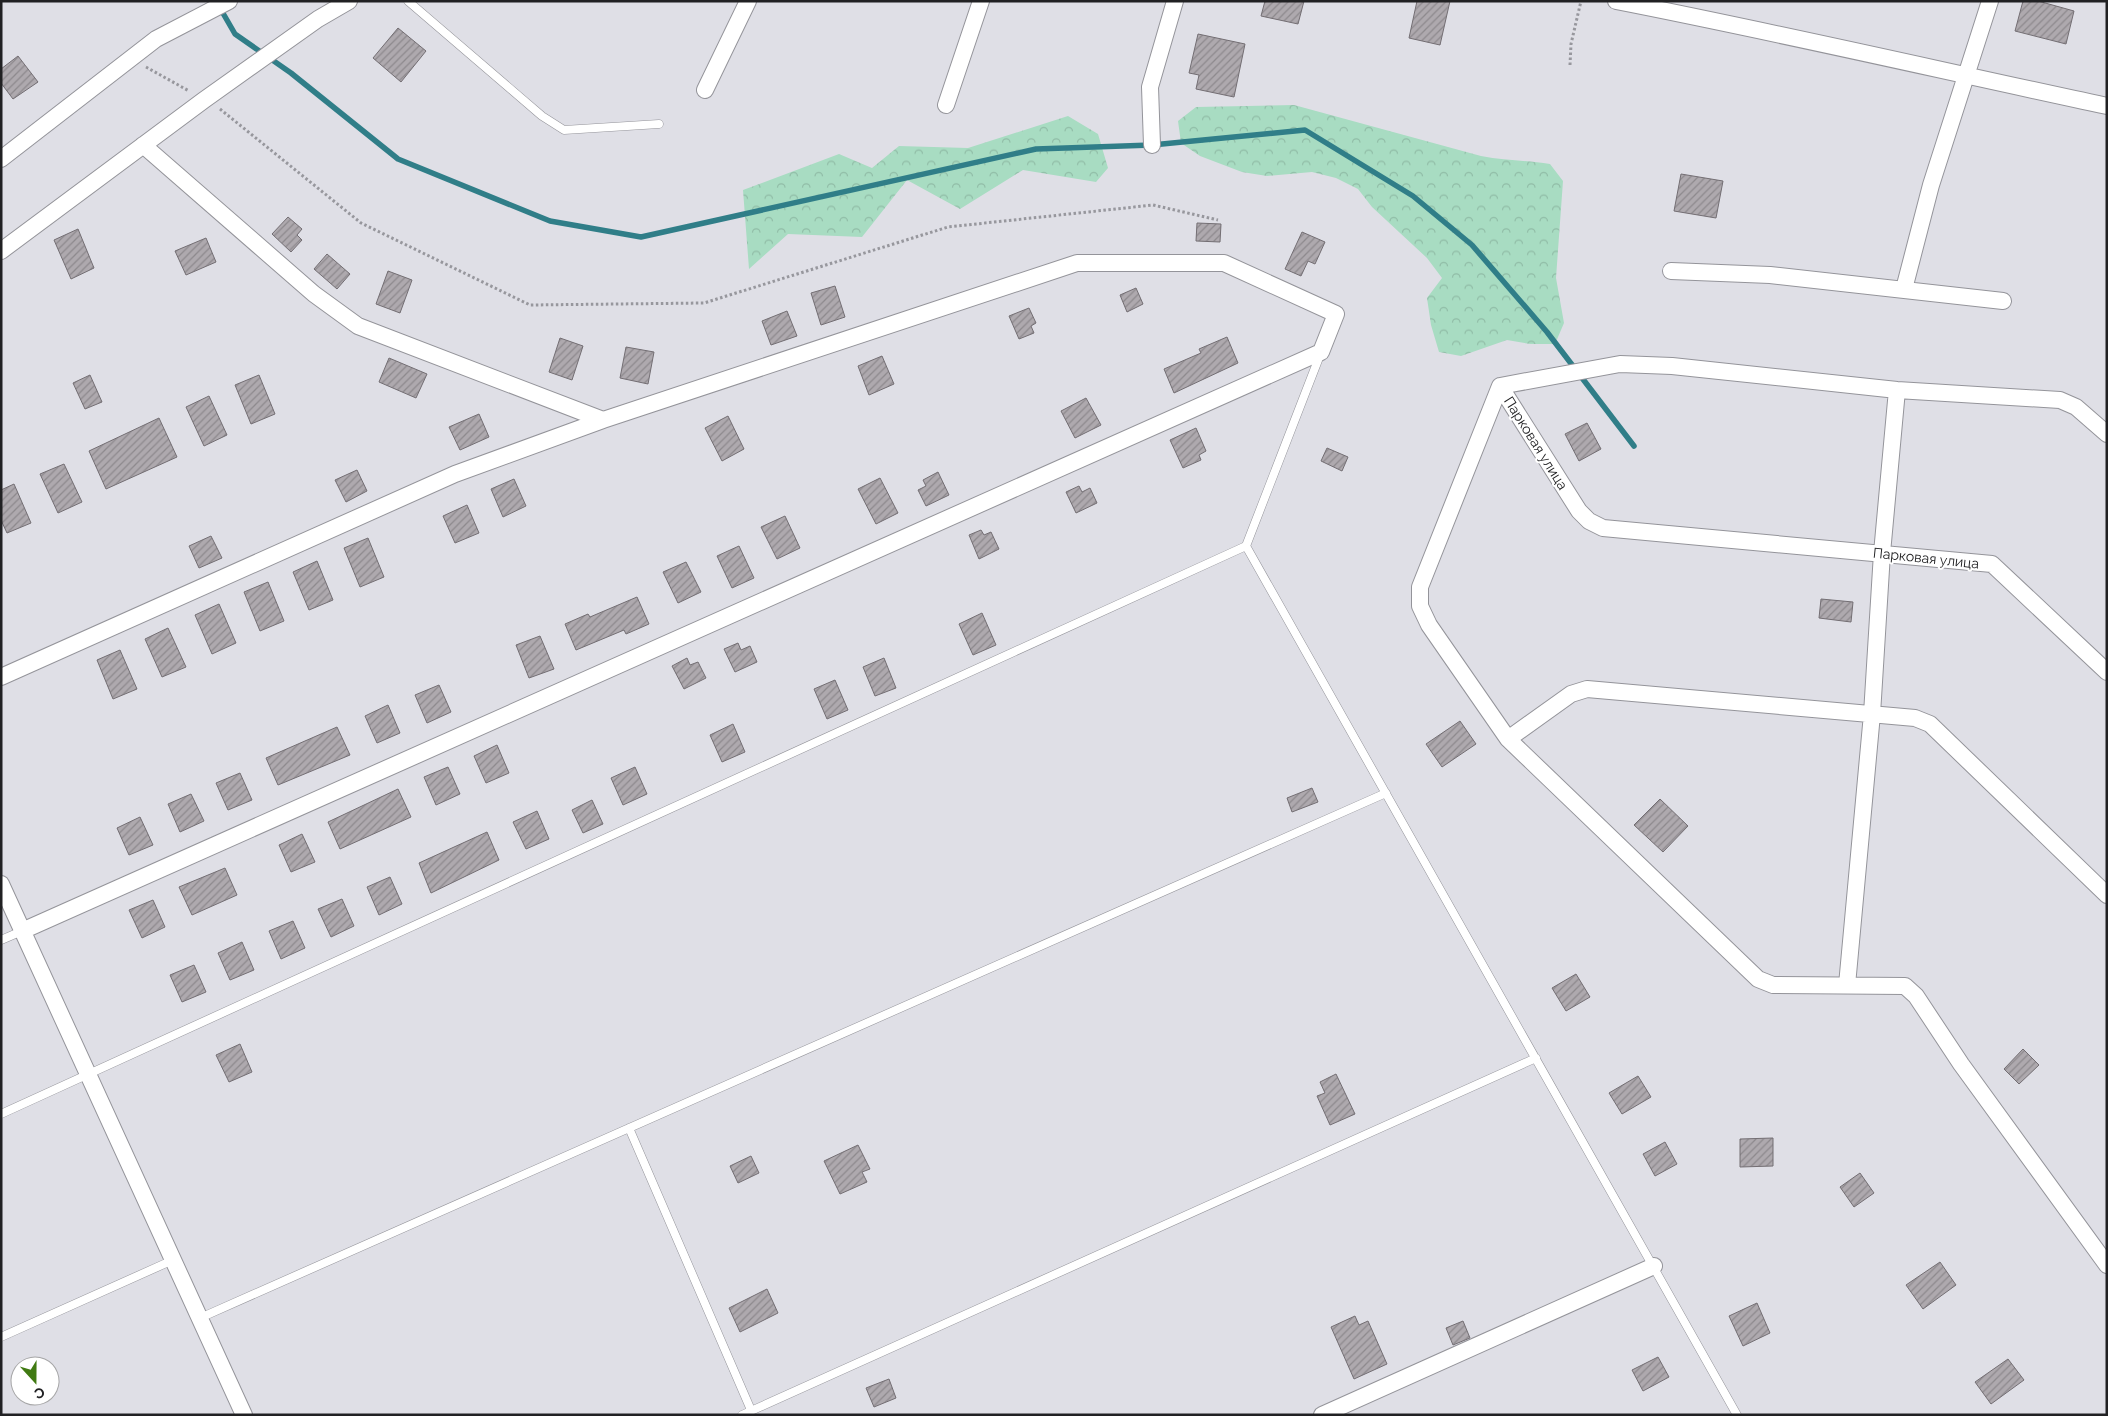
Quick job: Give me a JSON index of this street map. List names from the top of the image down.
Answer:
{
  "streets": {
    "street": ["Парковая улица"]
  },
  "north": "bottom"
}
